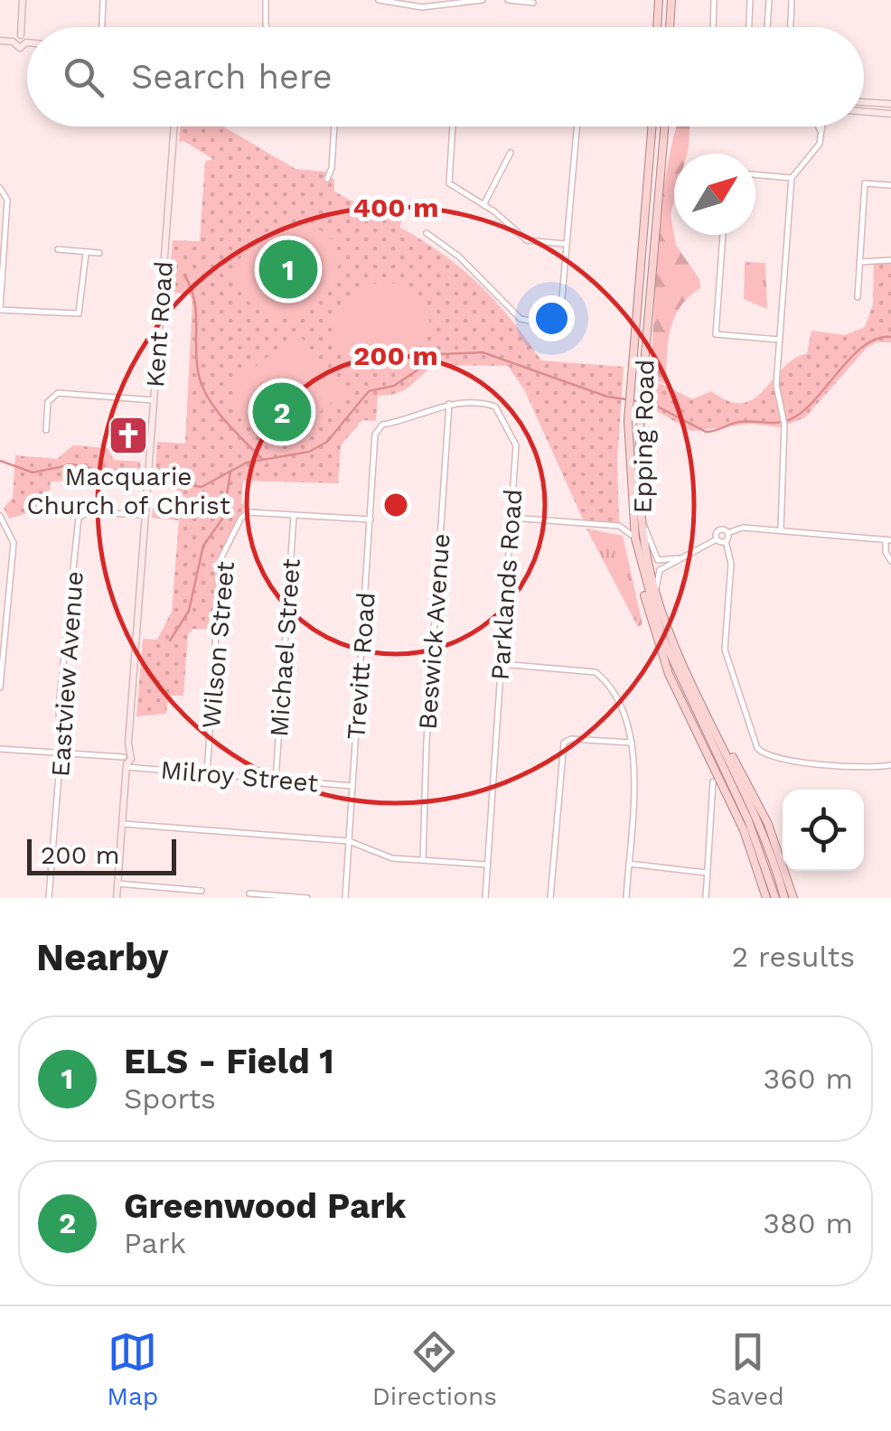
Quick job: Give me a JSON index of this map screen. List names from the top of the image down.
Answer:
{
  "streets": {
    "main road": ["Epping Road"],
    "street": [
      "Kent Road",
      "Parklands Road",
      "Beswick Avenue",
      "Wilson Street",
      "Michael Street",
      "Trevitt Road",
      "Eastview Avenue",
      "Milroy Street"
    ]
  },
  "crossings": [
    ["Kent Road", "Eastview Avenue"],
    ["Kent Road", "Milroy Street"],
    ["Parklands Road", "Beswick Avenue"],
    ["Parklands Road", "Trevitt Road"],
    ["Wilson Street", "Michael Street"],
    ["Wilson Street", "Milroy Street"],
    ["Michael Street", "Milroy Street"],
    ["Trevitt Road", "Milroy Street"],
    ["Eastview Avenue", "Milroy Street"]
  ],
  "places": {
    "church": ["Macquarie Church of Christ"]
  },
  "scale_bar": "200 m",
  "north": "top right",
  "page": {
    "search": "Search here",
    "pins": ["1", "2"],
    "scale": "200 m",
    "heading": ["Nearby", "2 results"],
    "list": [
      {
        "mark": "1",
        "name": "ELS - Field 1",
        "note": "Sports",
        "value": "360 m"
      },
      {
        "mark": "2",
        "name": "Greenwood Park",
        "note": "Park",
        "value": "380 m"
      }
    ],
    "nav": ["Map", "Directions", "Saved"]
  },
  "rings": ["400 m", "200 m"]
}
